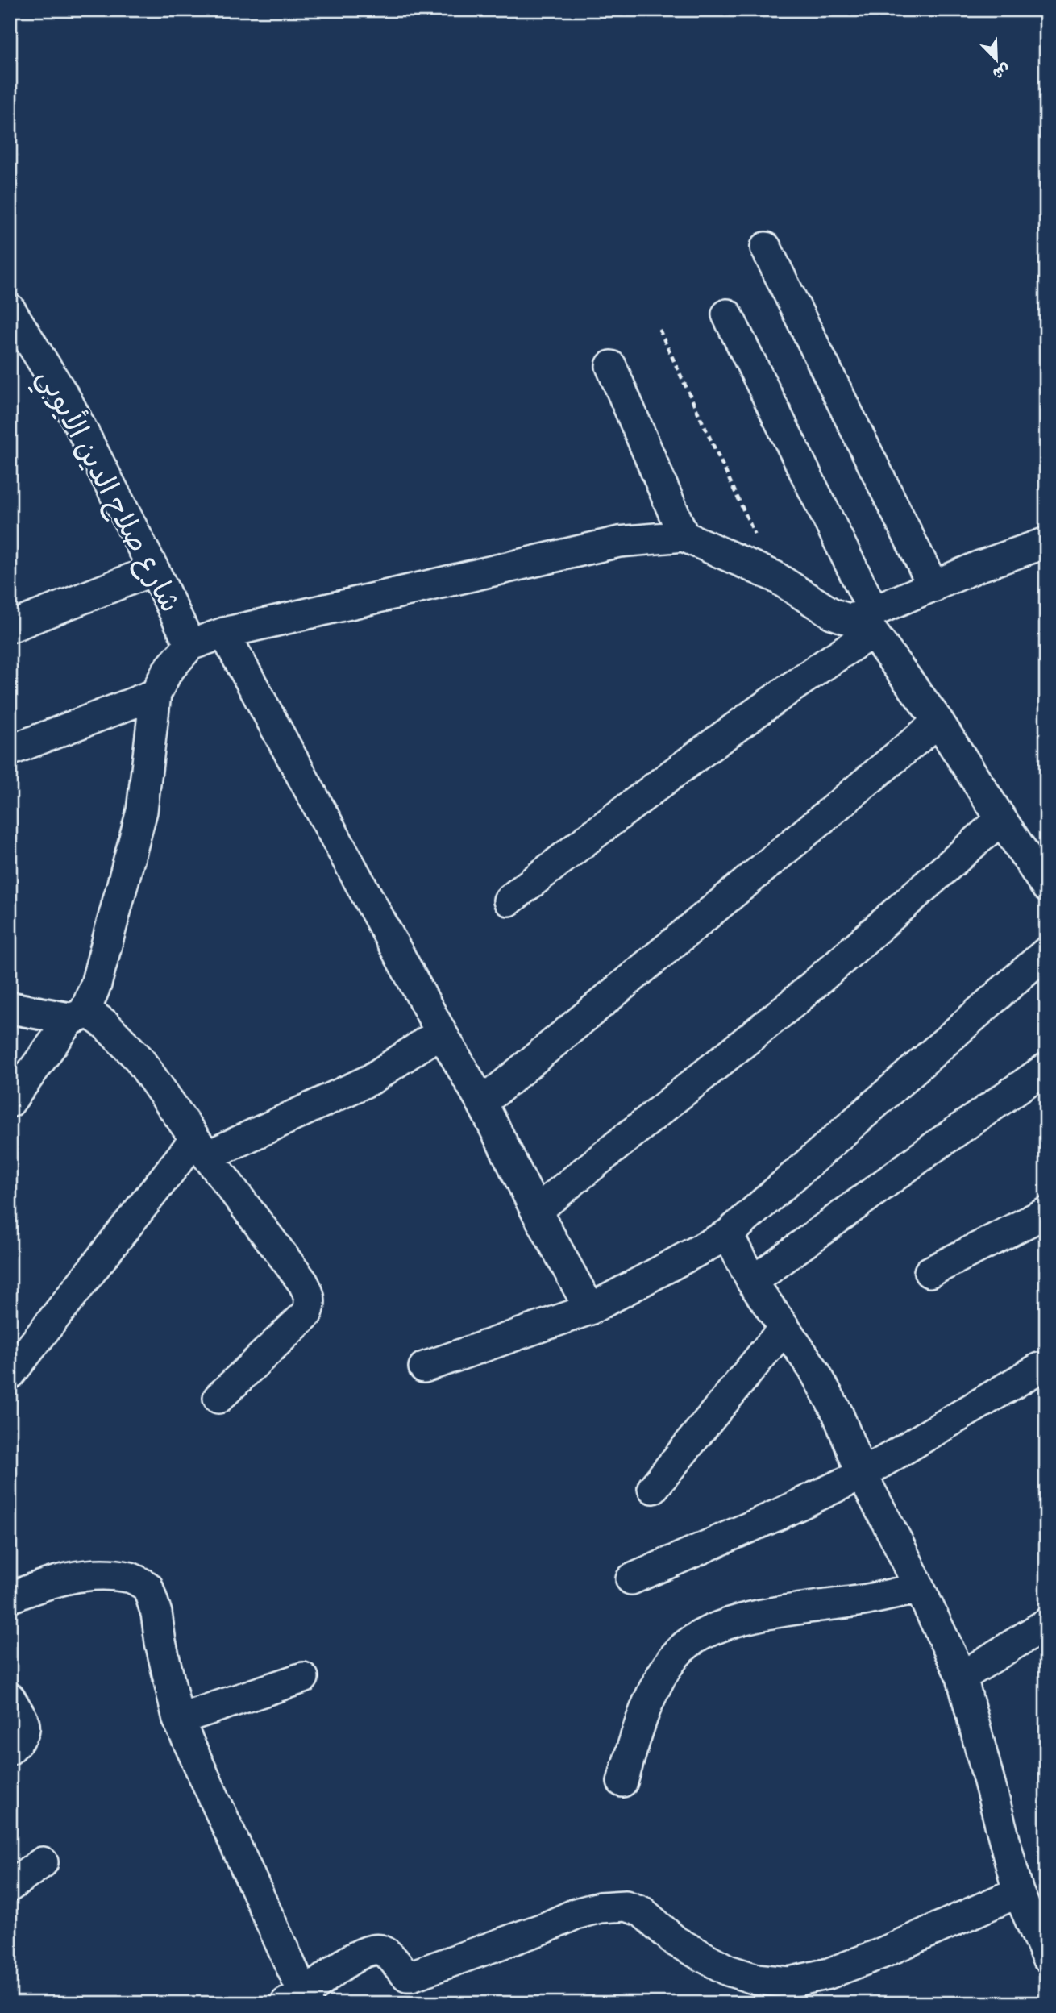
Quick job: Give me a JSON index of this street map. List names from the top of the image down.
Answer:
{
  "streets": {
    "street": ["شارع صلاح الدين الأيوبي"]
  },
  "north": "bottom right"
}
